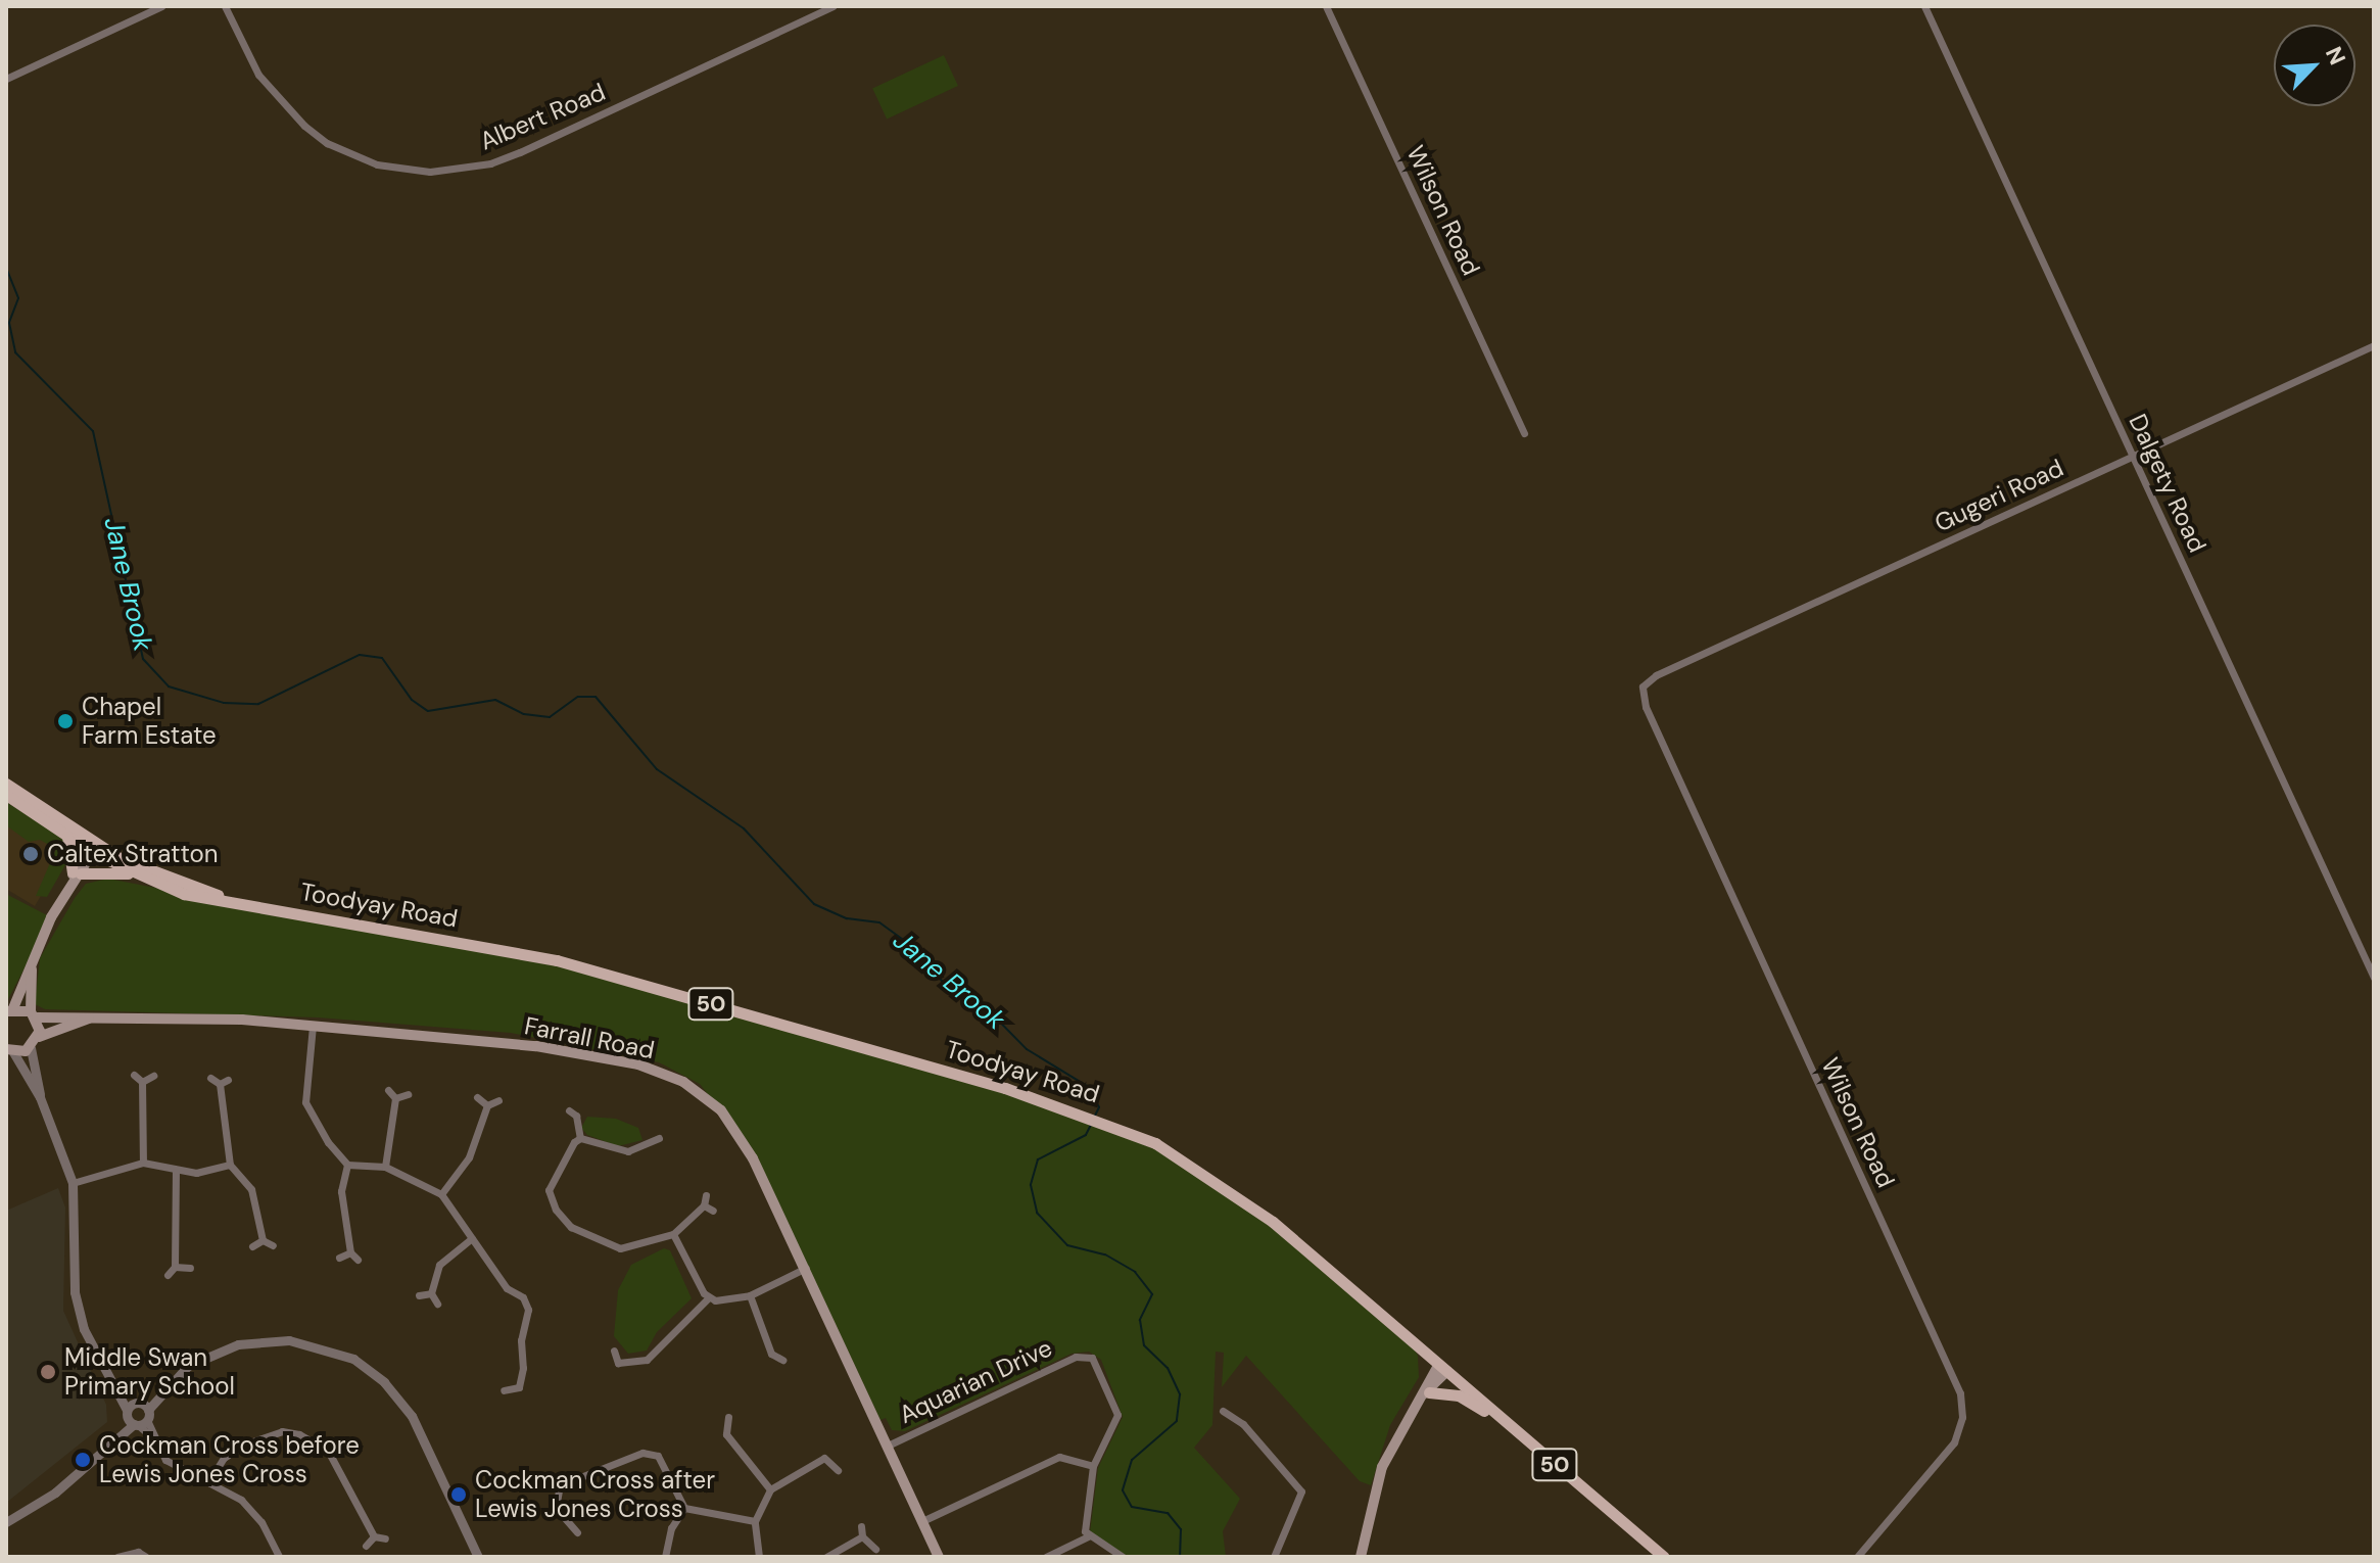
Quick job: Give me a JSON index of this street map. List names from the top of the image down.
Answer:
{
  "streets": {
    "main road": ["Toodyay Road", "50", "Farrall Road"],
    "street": [
      "Albert Road",
      "Wilson Road",
      "Dalgety Road",
      "Gugeri Road",
      "Aquarian Drive"
    ]
  },
  "crossings": [
    ["Wilson Road", "Gugeri Road"],
    ["Dalgety Road", "Gugeri Road"],
    ["Farrall Road", "Aquarian Drive"]
  ],
  "water": ["Jane Brook"],
  "places": [
    "Chapel Farm Estate",
    "Caltex Stratton",
    "Middle Swan Primary School",
    "Cockman Cross before Lewis Jones Cross",
    "Cockman Cross after Lewis Jones Cross"
  ],
  "north": "top right"
}
